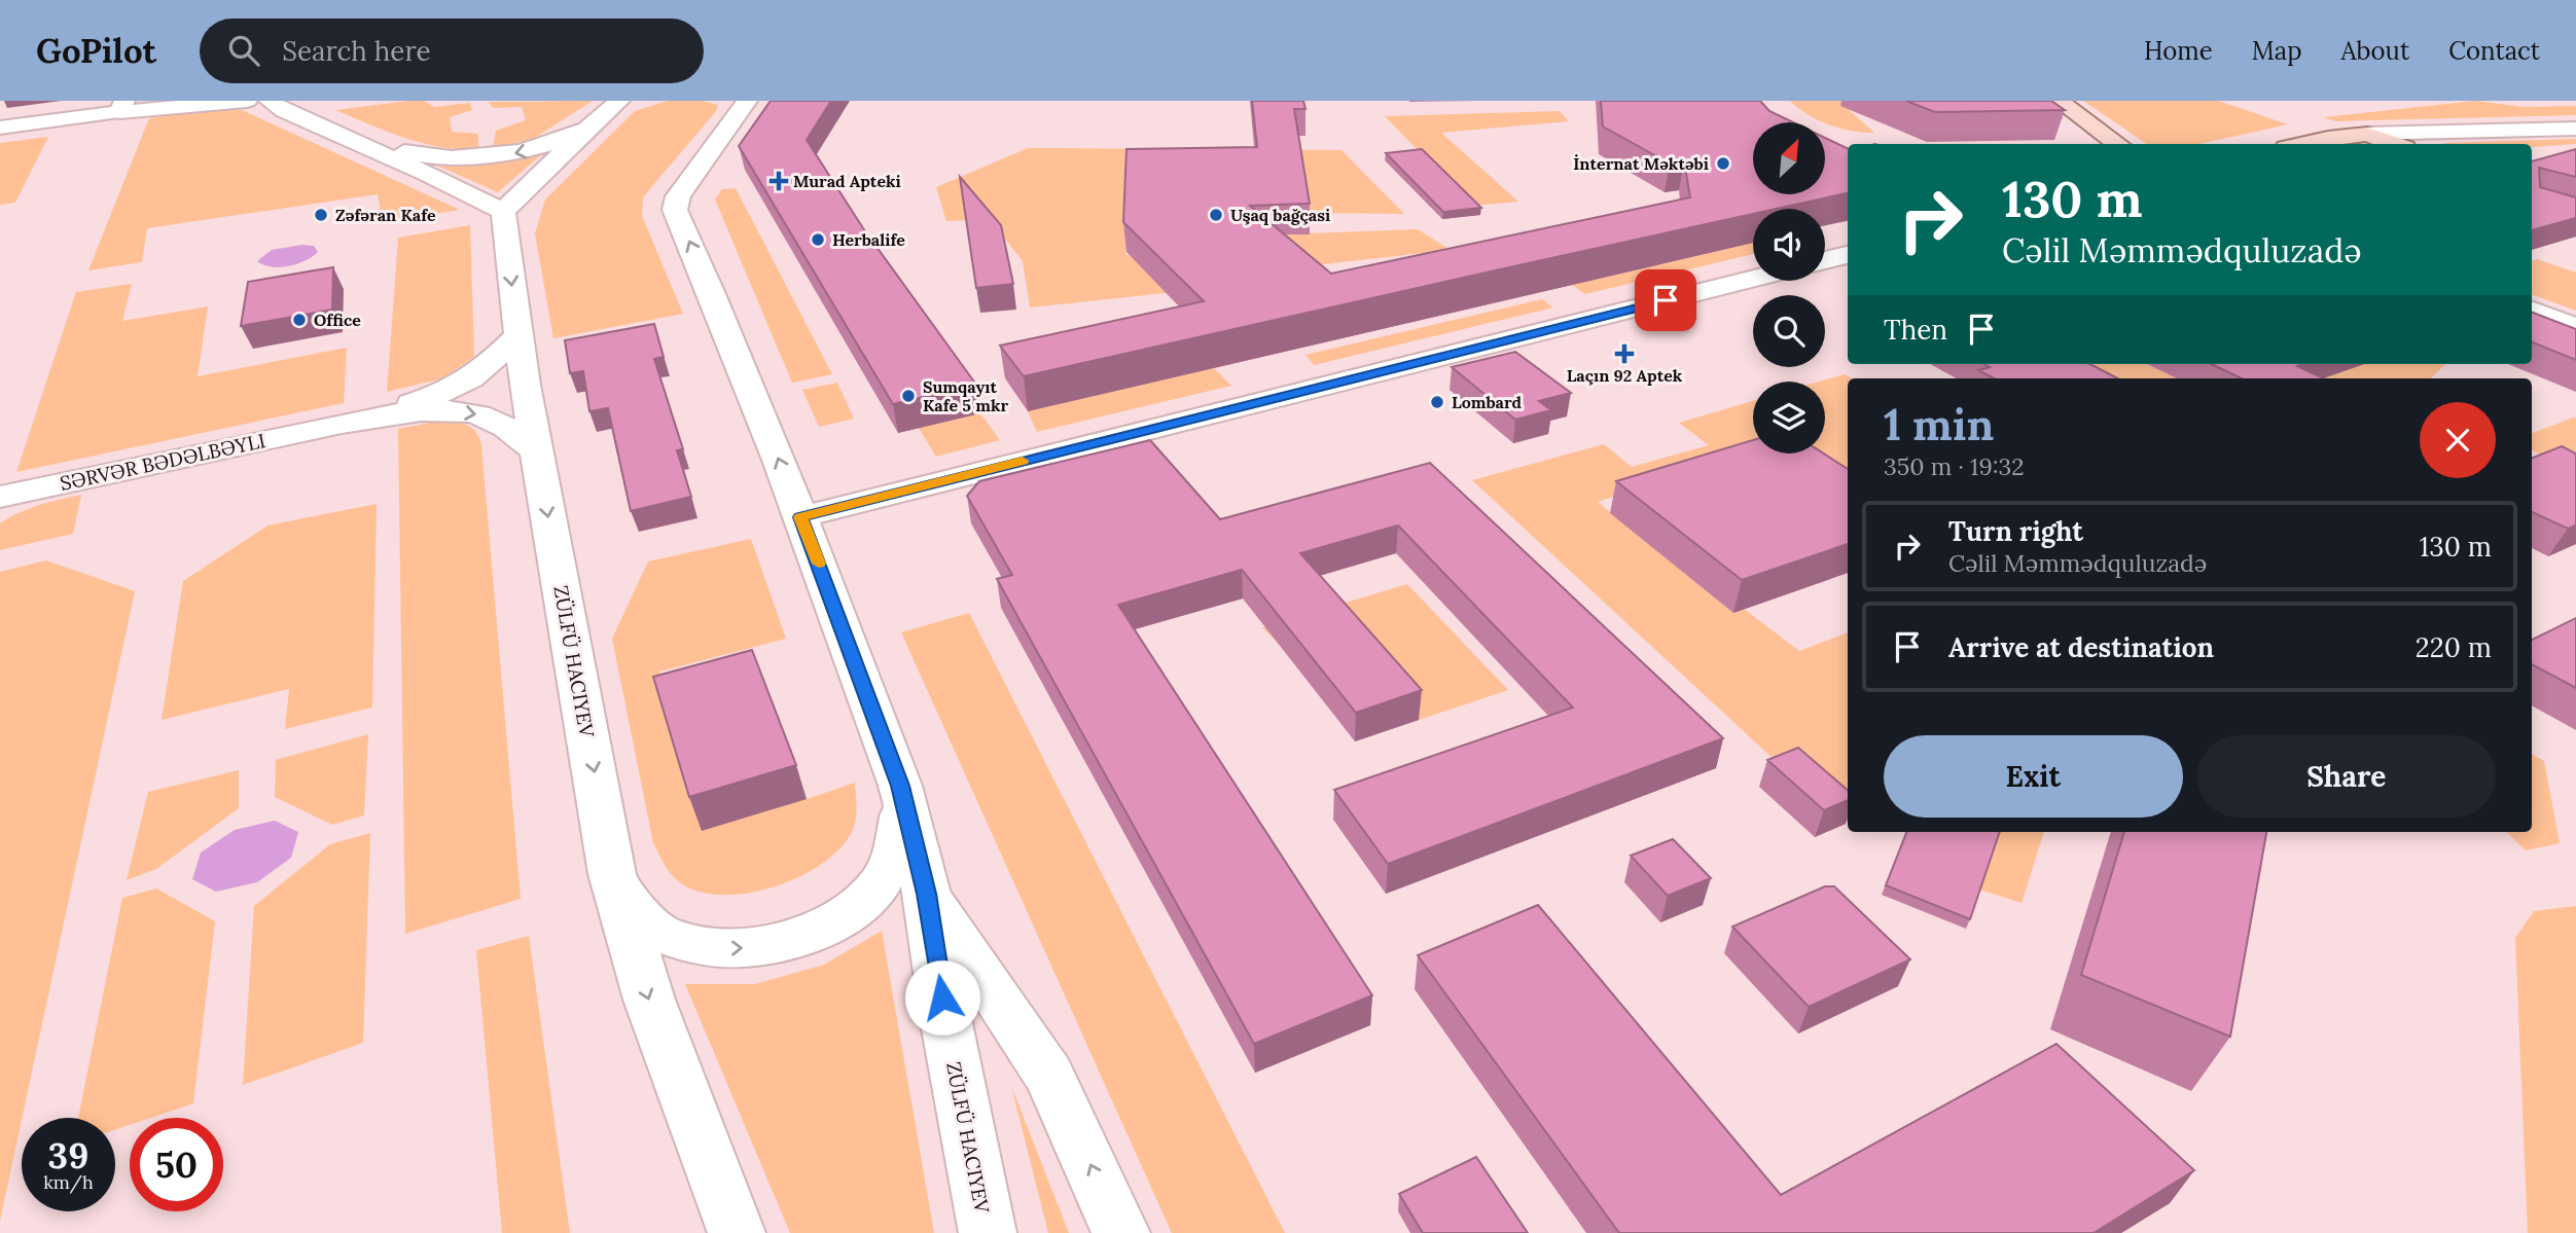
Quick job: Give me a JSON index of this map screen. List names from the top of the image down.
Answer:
{
  "streets": {
    "main road": ["SƏRVƏR BƏDƏLBƏYLI"]
  },
  "places": {
    "other": [
      "İnternat Məktəbi",
      "Zәfәran Kafe",
      "Uşaq bağçasi",
      "Herbalife",
      "Office",
      "Sumqayıt Kafe 5 mkr",
      "Lombard"
    ],
    "health": ["Murad Apteki", "Laçın 92 Aptek"]
  },
  "north": "top right",
  "page": {
    "header": "GoPilot",
    "search": "Search here",
    "nav": [
      "Home",
      "Map",
      "About",
      "Contact"
    ],
    "turn": ["130 m", "Cəlil Məmmədquluzadə"],
    "then": "Then",
    "heading": ["1 min", "350 m · 19:32"],
    "list": [
      {
        "name": "Turn right",
        "note": "Cəlil Məmmədquluzadə",
        "value": "130 m"
      },
      {
        "name": "Arrive at destination",
        "value": "220 m"
      }
    ],
    "buttons": ["Exit", "Share"],
    "speed": "39 km/h",
    "limit": "50"
  }
}
